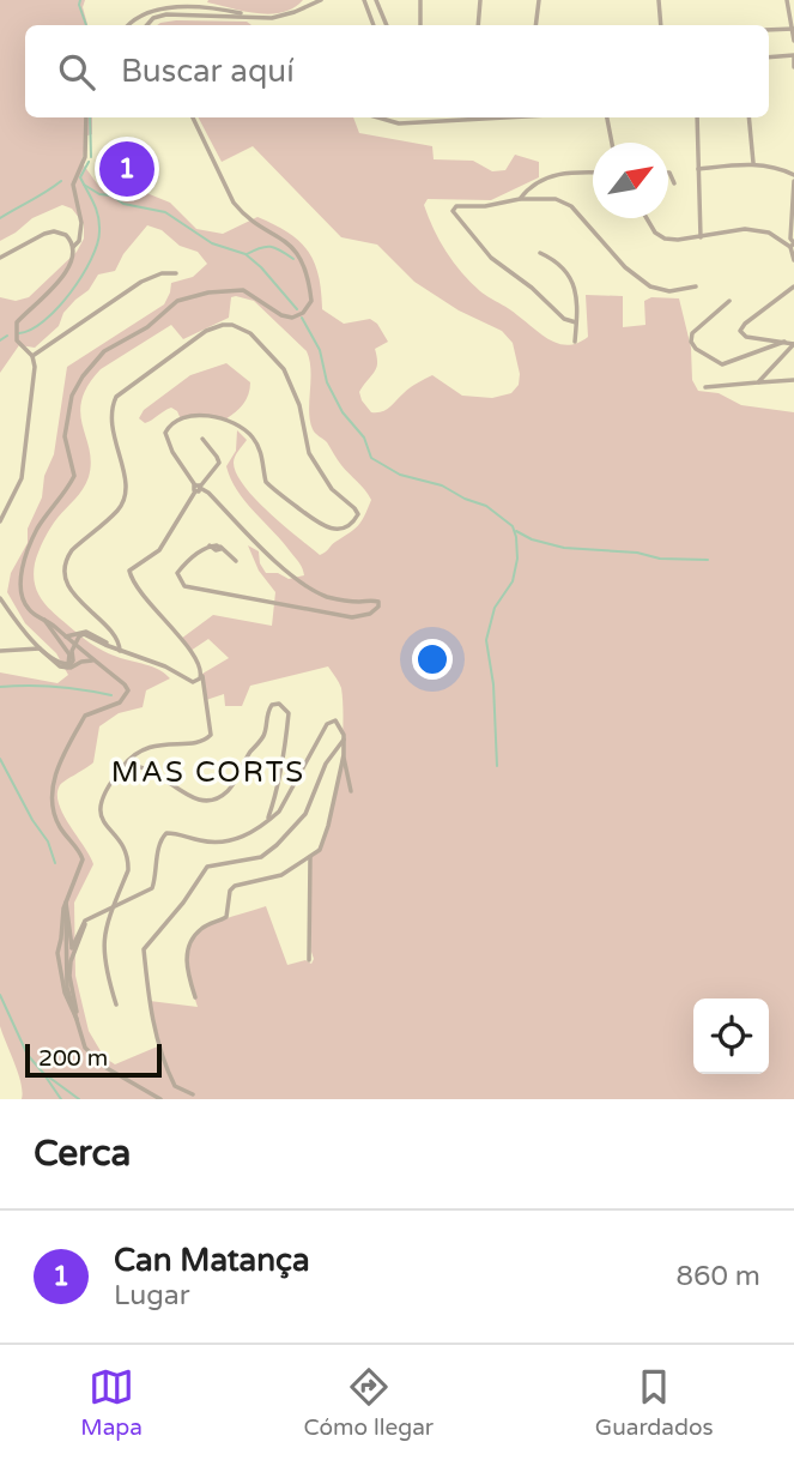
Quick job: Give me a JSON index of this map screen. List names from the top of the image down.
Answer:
{
  "districts": ["MAS CORTS"],
  "scale_bar": "200 m",
  "north": "top right",
  "page": {
    "search": "Buscar aquí",
    "pins": "1",
    "scale": "200 m",
    "heading": "Cerca",
    "list": [
      {
        "mark": "1",
        "name": "Can Matança",
        "note": "Lugar",
        "value": "860 m"
      }
    ],
    "nav": ["Mapa", "Cómo llegar", "Guardados"]
  }
}
